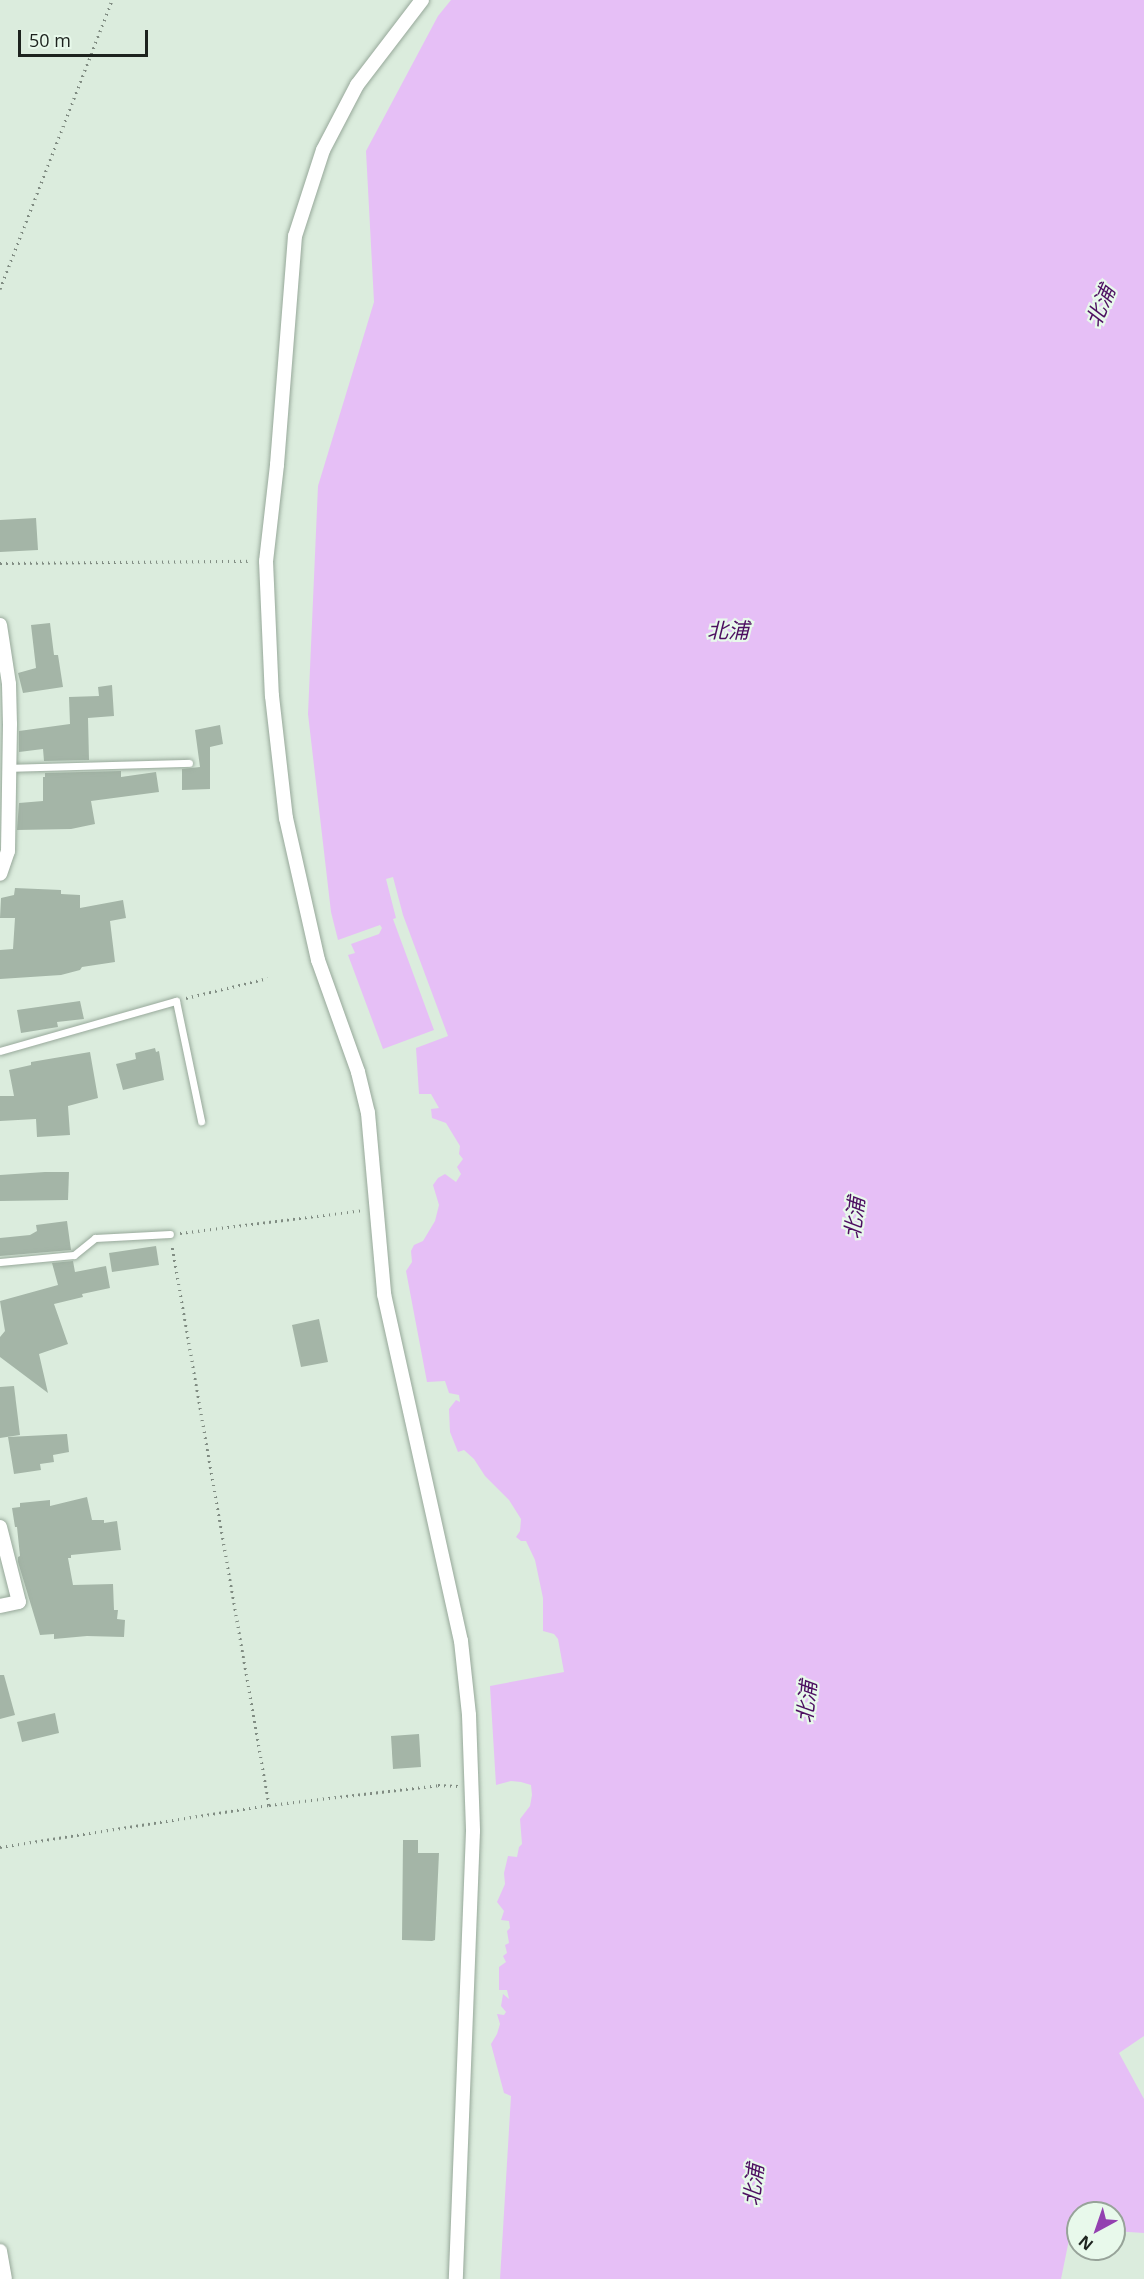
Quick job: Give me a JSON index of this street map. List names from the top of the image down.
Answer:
{
  "water": ["北浦"],
  "scale_bar": "50 m",
  "north": "bottom left"
}
